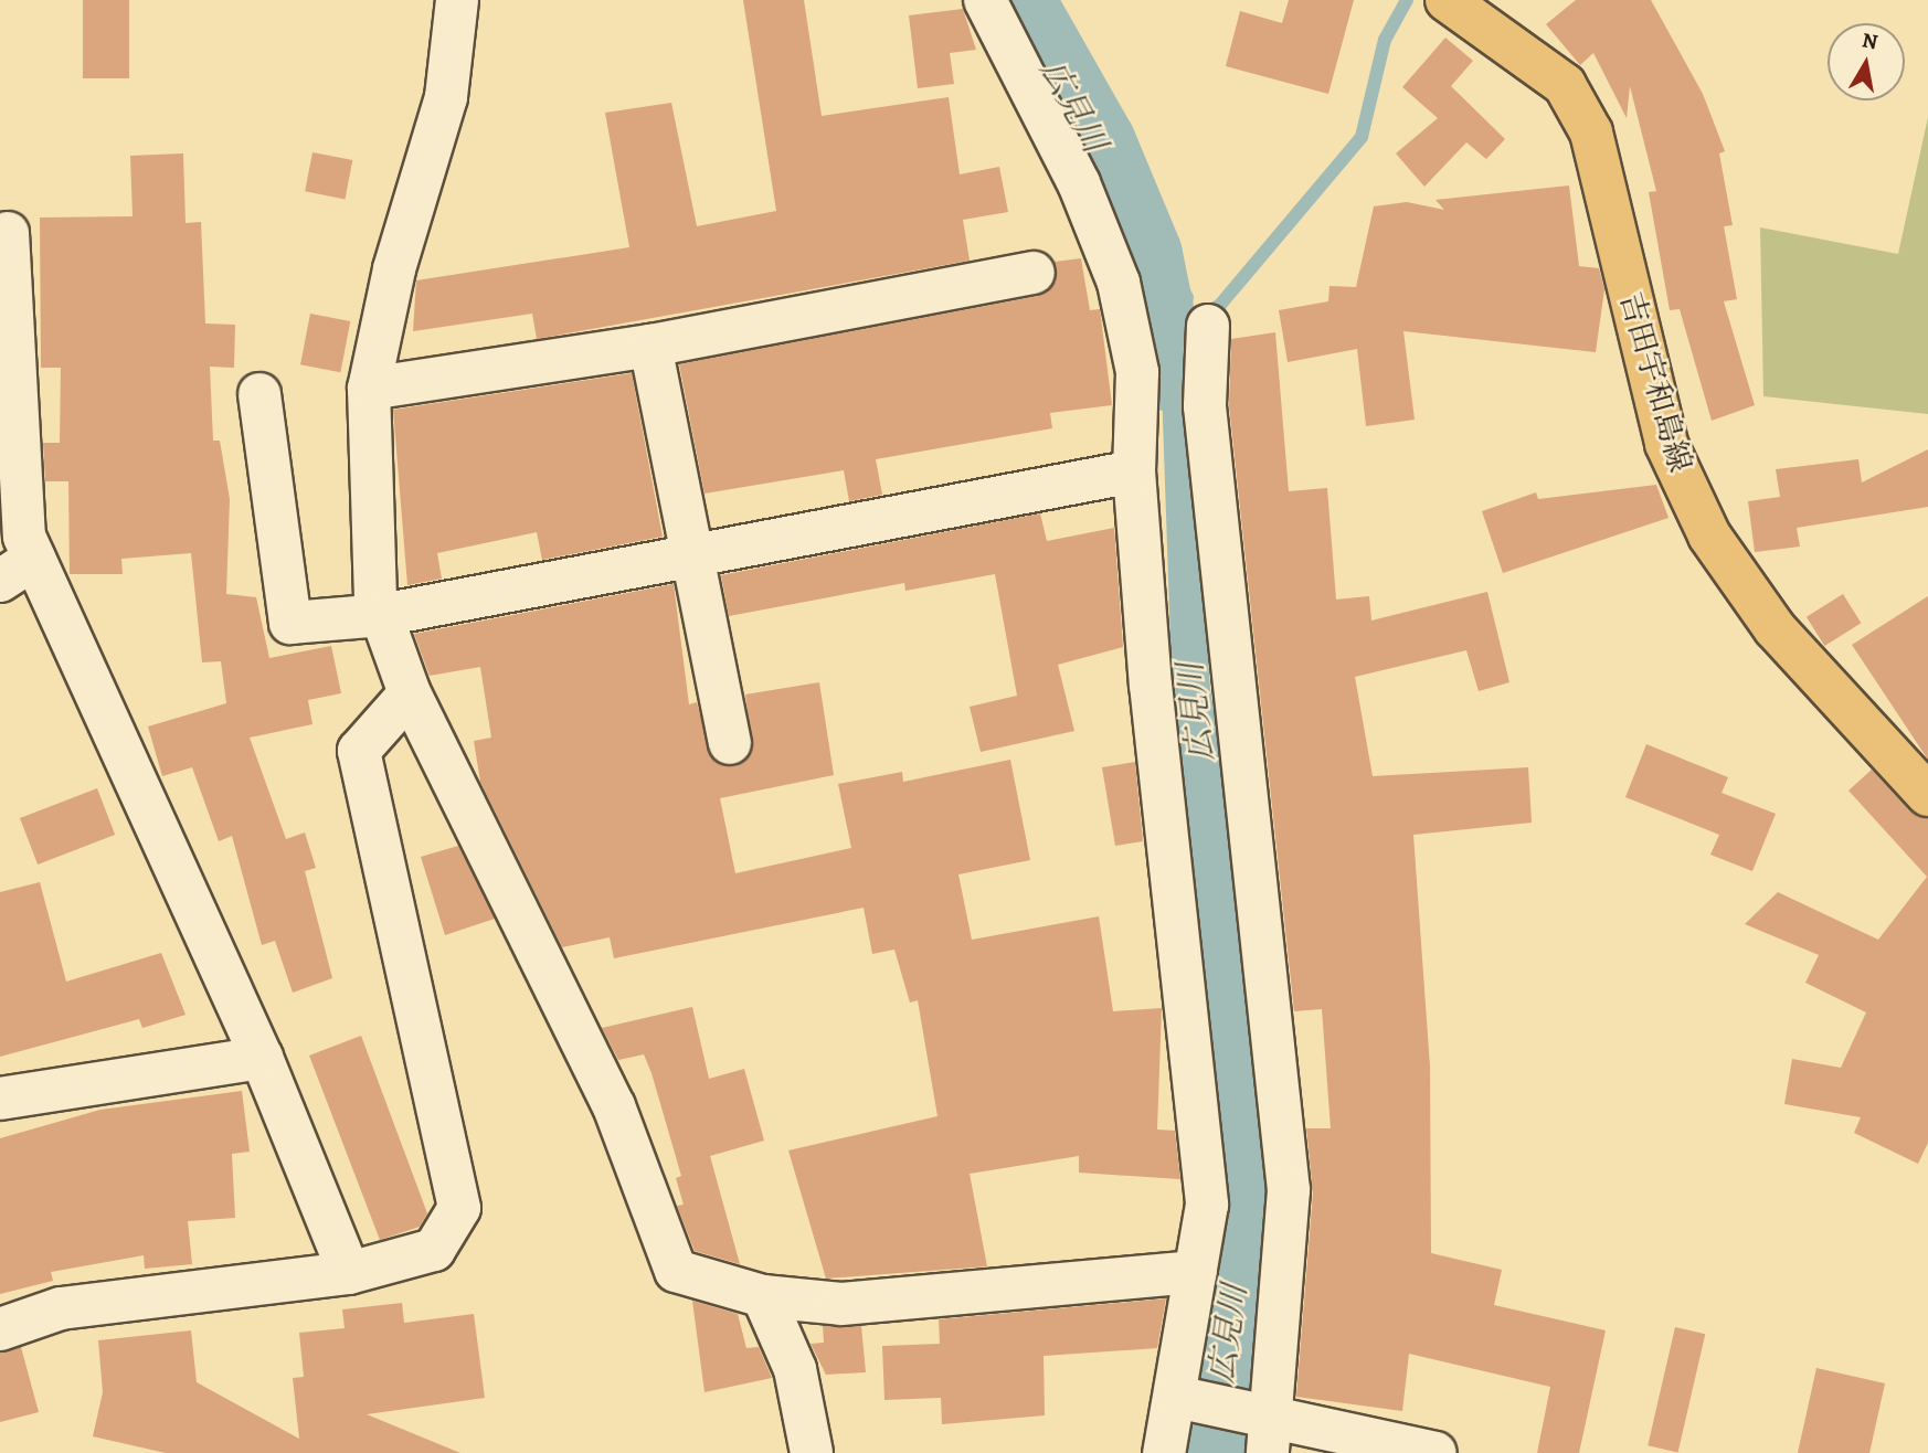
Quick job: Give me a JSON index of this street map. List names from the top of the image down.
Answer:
{
  "streets": {
    "main road": ["吉田宇和島線"]
  },
  "water": ["広見川"],
  "north": "top"
}
